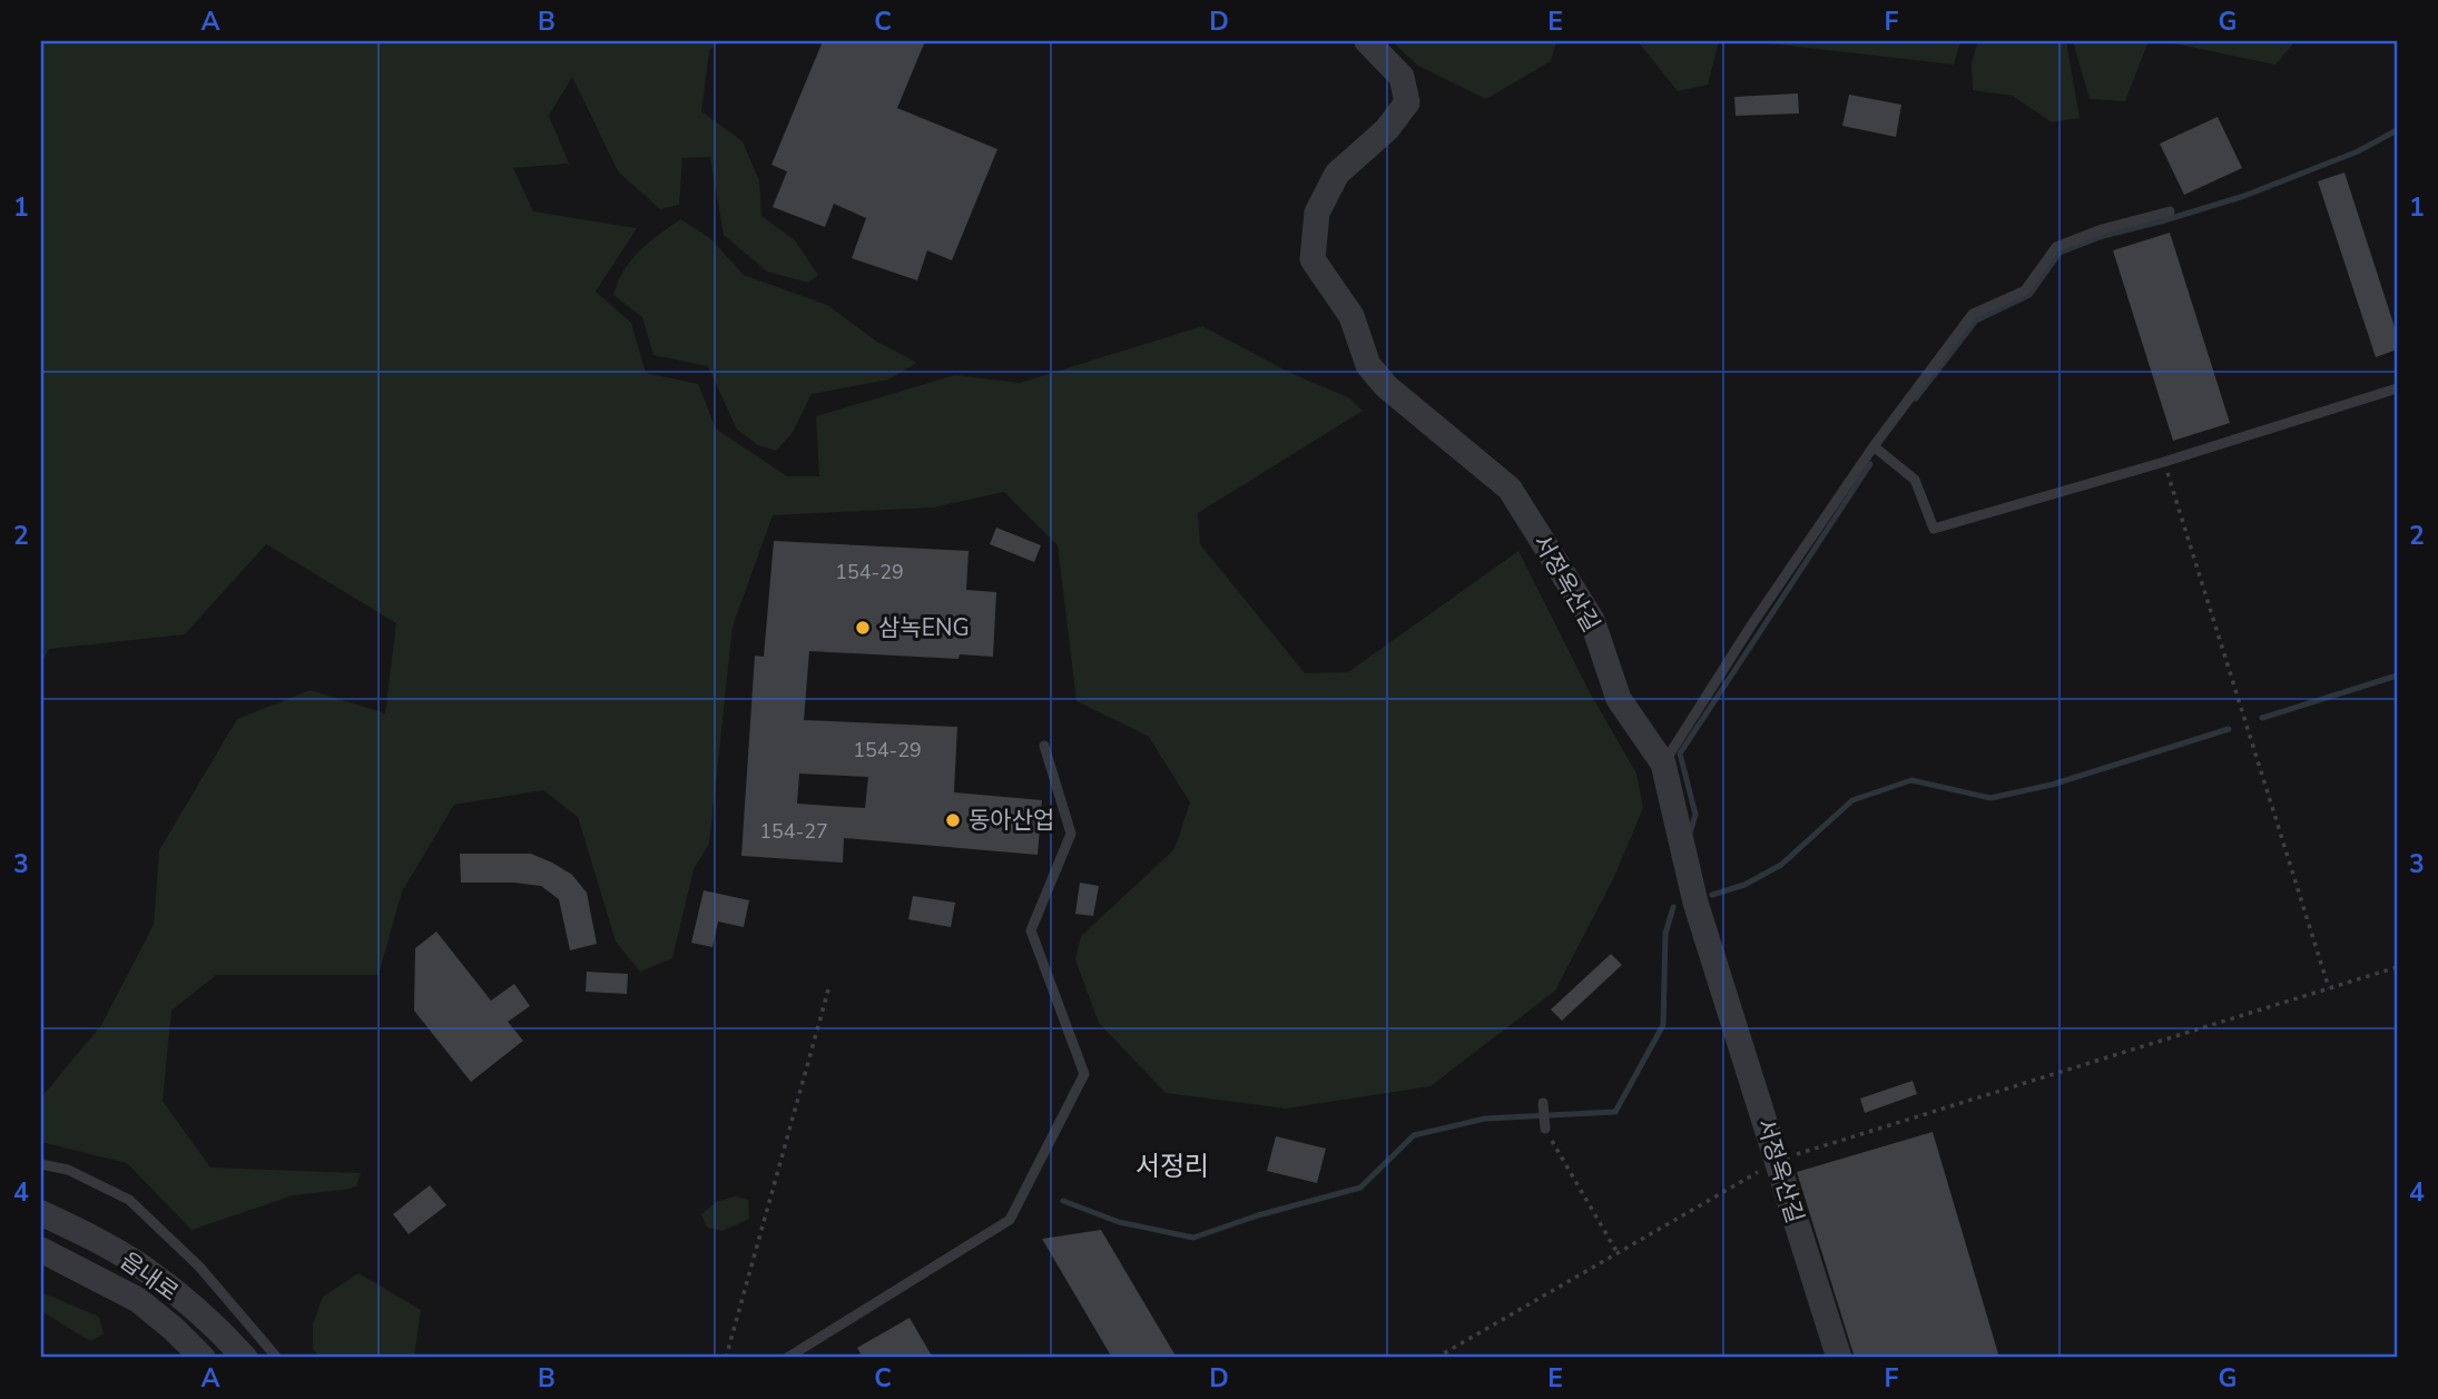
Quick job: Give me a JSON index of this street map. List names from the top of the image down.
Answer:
{
  "streets": {
    "street": ["서정옥산길", "읍내로"]
  },
  "districts": ["서정리"],
  "places": ["삼녹ENG", "동아산업"],
  "house_numbers": ["154-29", "154-29", "154-27"],
  "grid": {
    "columns": [
      "A",
      "B",
      "C",
      "D",
      "E",
      "F",
      "G"
    ],
    "rows": [
      "1",
      "2",
      "3",
      "4"
    ]
  }
}
